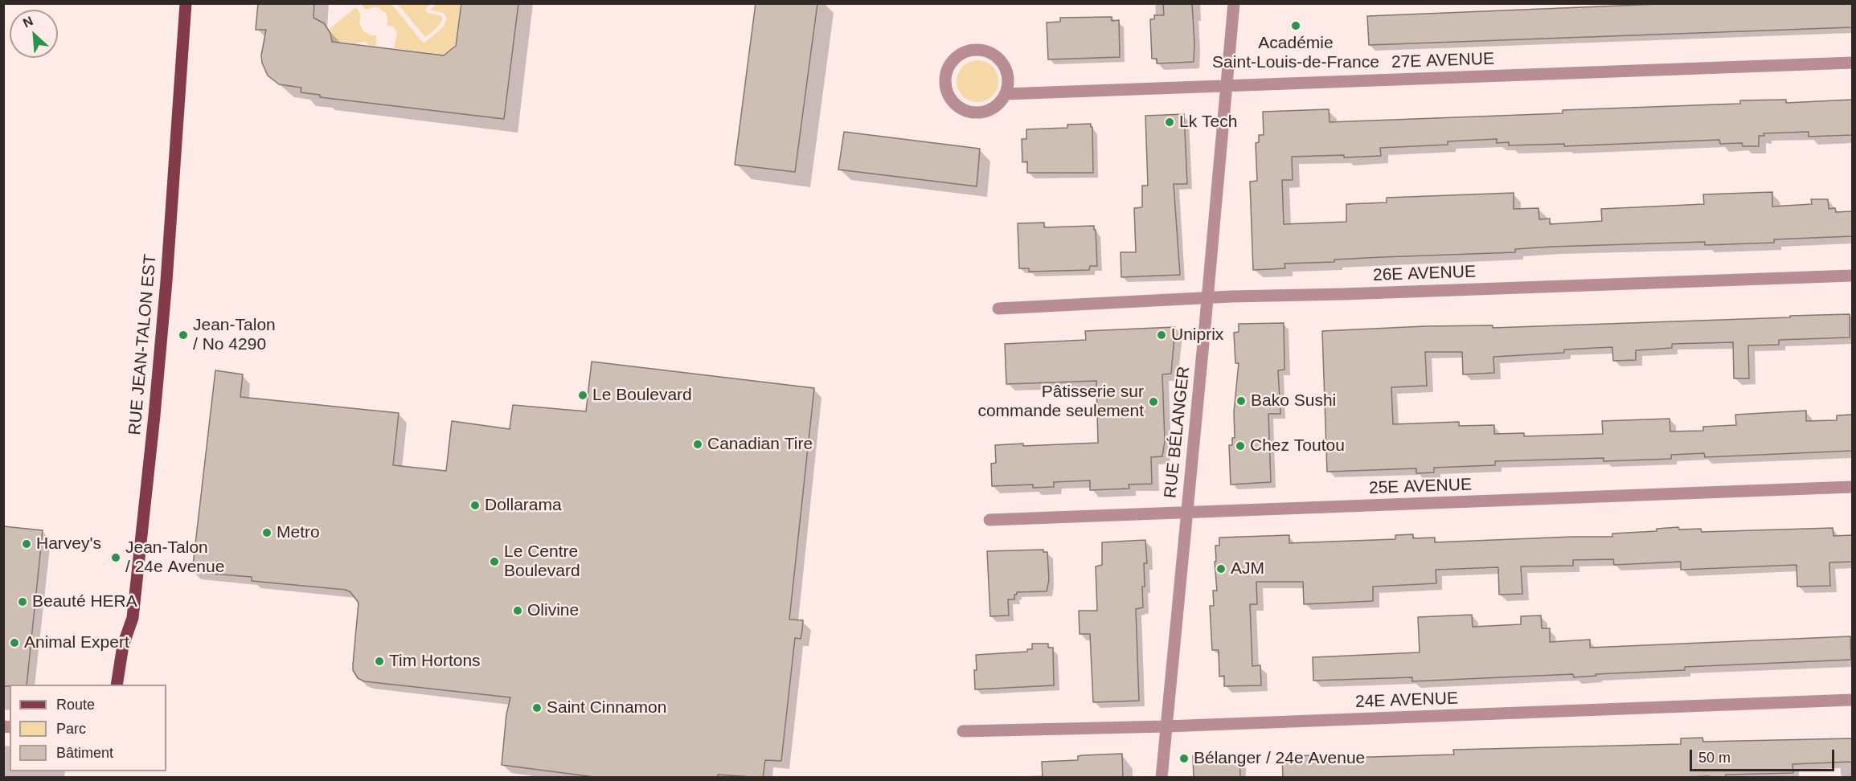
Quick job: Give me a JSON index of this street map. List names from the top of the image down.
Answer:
{
  "streets": {
    "main road": ["RUE JEAN-TALON EST"],
    "street": [
      "27E AVENUE",
      "26E AVENUE",
      "RUE BÉLANGER",
      "25E AVENUE",
      "24E AVENUE"
    ]
  },
  "crossings": [
    ["27E AVENUE", "RUE BÉLANGER"],
    ["26E AVENUE", "RUE BÉLANGER"],
    ["RUE BÉLANGER", "25E AVENUE"],
    ["RUE BÉLANGER", "24E AVENUE"]
  ],
  "places": [
    "Académie Saint-Louis-de-France",
    "Lk Tech",
    "Jean-Talon / No 4290",
    "Uniprix",
    "Le Boulevard",
    "Bako Sushi",
    "Pâtisserie sur commande seulement",
    "Canadian Tire",
    "Chez Toutou",
    "Dollarama",
    "Metro",
    "Harvey's",
    "Jean-Talon / 24e Avenue",
    "Le Centre Boulevard",
    "AJM",
    "Beauté HERA",
    "Olivine",
    "Animal Expert",
    "Tim Hortons",
    "Saint Cinnamon",
    "Bélanger / 24e Avenue"
  ],
  "legend": ["Route", "Parc", "Bâtiment"],
  "scale_bar": "50 m",
  "north": "top left"
}
